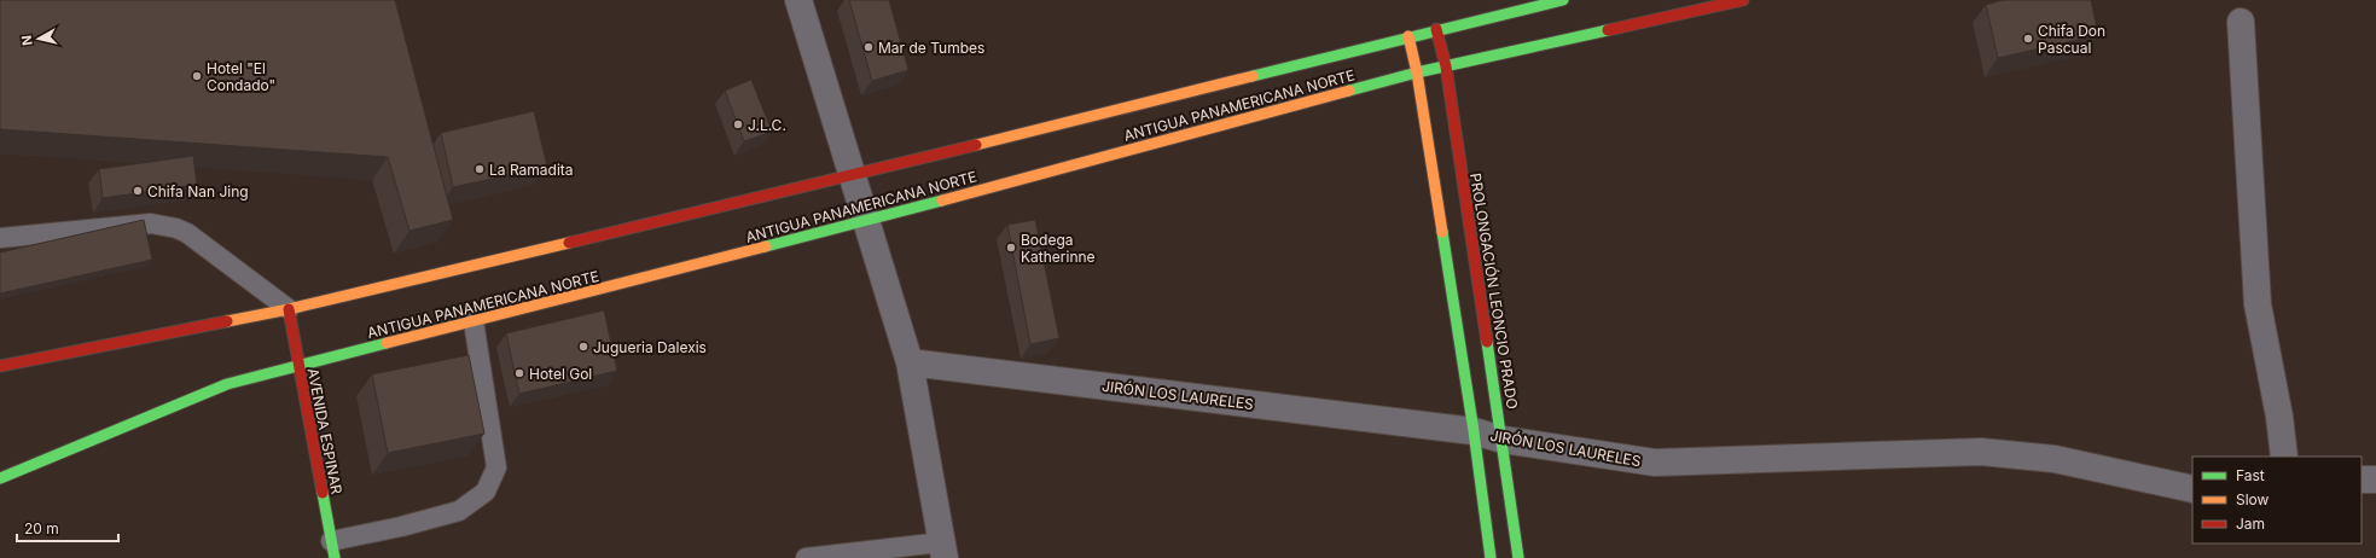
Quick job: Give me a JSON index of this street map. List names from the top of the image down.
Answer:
{
  "streets": {
    "main road": ["ANTIGUA PANAMERICANA NORTE", "PROLONGACIÓN LEONCIO PRADO", "AVENIDA ESPINAR"],
    "street": ["JIRÓN LOS LAURELES"]
  },
  "crossings": [
    ["ANTIGUA PANAMERICANA NORTE", "PROLONGACIÓN LEONCIO PRADO"],
    ["ANTIGUA PANAMERICANA NORTE", "AVENIDA ESPINAR"],
    ["PROLONGACIÓN LEONCIO PRADO", "JIRÓN LOS LAURELES"]
  ],
  "places": [
    "Chifa Don Pascual",
    "Mar de Tumbes",
    "Hotel \"El Condado\"",
    "J.L.C.",
    "La Ramadita",
    "Chifa Nan Jing",
    "Bodega Katherinne",
    "Jugueria Dalexis",
    "Hotel Gol"
  ],
  "legend": ["Fast", "Slow", "Jam"],
  "scale_bar": "20 m",
  "north": "left"
}
